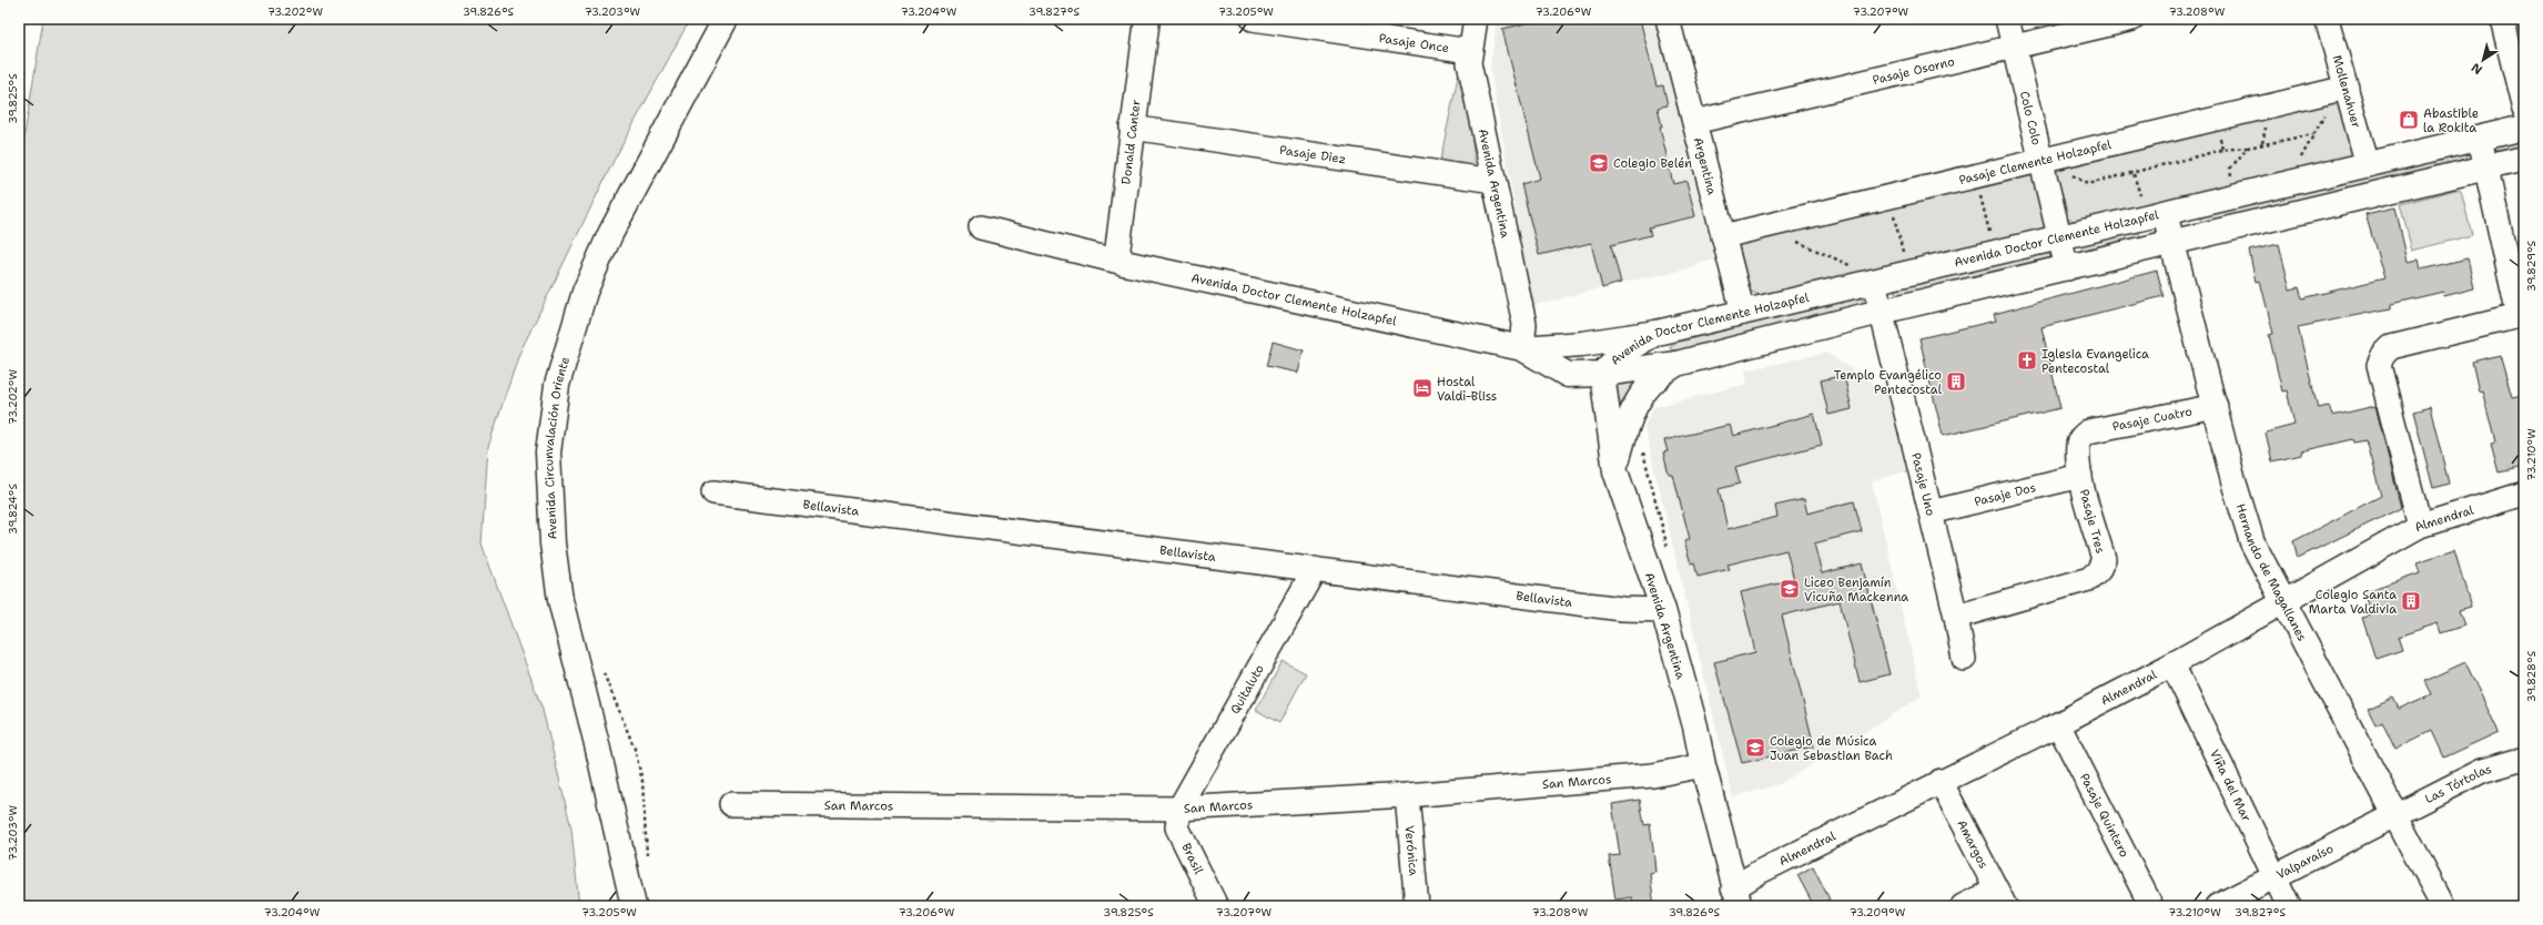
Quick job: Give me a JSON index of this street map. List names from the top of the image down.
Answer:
{
  "streets": {
    "main road": [
      "Donald Canter",
      "Avenida Argentina",
      "Avenida Doctor Clemente Holzapfel",
      "Avenida Circunvalación Oriente",
      "Hernando de Magallanes"
    ],
    "street": [
      "Pasaje Once",
      "Pasaje Osorno",
      "Mollenahuer",
      "Colo Colo",
      "Pasaje Diez",
      "Pasaje Clemente Holzapfel",
      "Argentina",
      "Pasaje Cuatro",
      "Pasaje Uno",
      "Pasaje Dos",
      "Bellavista",
      "Almendral",
      "Pasaje Tres",
      "Quitaluto",
      "San Marcos",
      "Las Tórtolas",
      "Viña del Mar",
      "Pasaje Quintero",
      "Amargos",
      "Verónica",
      "Brasil",
      "Valparaíso"
    ]
  },
  "crossings": [
    ["Pasaje Once", "Avenida Argentina"],
    ["Pasaje Osorno", "Colo Colo"],
    ["Pasaje Osorno", "Argentina"],
    ["Mollenahuer", "Pasaje Clemente Holzapfel"],
    ["Mollenahuer", "Avenida Doctor Clemente Holzapfel"],
    ["Colo Colo", "Pasaje Clemente Holzapfel"],
    ["Colo Colo", "Avenida Doctor Clemente Holzapfel"],
    ["Donald Canter", "Pasaje Diez"],
    ["Donald Canter", "Avenida Doctor Clemente Holzapfel"],
    ["Pasaje Diez", "Avenida Argentina"],
    ["Pasaje Clemente Holzapfel", "Argentina"],
    ["Argentina", "Avenida Doctor Clemente Holzapfel"],
    ["Avenida Argentina", "Avenida Doctor Clemente Holzapfel"],
    ["Avenida Argentina", "Bellavista"],
    ["Avenida Argentina", "Almendral"],
    ["Avenida Argentina", "San Marcos"],
    ["Avenida Doctor Clemente Holzapfel", "Pasaje Uno"],
    ["Avenida Doctor Clemente Holzapfel", "Hernando de Magallanes"],
    ["Pasaje Cuatro", "Pasaje Tres"],
    ["Pasaje Cuatro", "Hernando de Magallanes"],
    ["Pasaje Uno", "Pasaje Dos"],
    ["Pasaje Uno", "Pasaje Tres"],
    ["Pasaje Dos", "Pasaje Tres"],
    ["Bellavista", "Quitaluto"],
    ["Almendral", "Hernando de Magallanes"],
    ["Almendral", "Viña del Mar"],
    ["Almendral", "Pasaje Quintero"],
    ["Almendral", "Amargos"],
    ["Hernando de Magallanes", "Las Tórtolas"],
    ["Hernando de Magallanes", "Valparaíso"],
    ["Quitaluto", "San Marcos"],
    ["Quitaluto", "Brasil"],
    ["San Marcos", "Verónica"],
    ["San Marcos", "Brasil"],
    ["Las Tórtolas", "Valparaíso"],
    ["Viña del Mar", "Valparaíso"]
  ],
  "places": {
    "shop": ["Abastible la Rokita"],
    "school or university": ["Colegio Belén", "Liceo Benjamín Vicuña Mackenna", "Colegio de Música Juan Sebastian Bach"],
    "church": ["Iglesia Evangelica Pentecostal"],
    "building": ["Templo Evangélico Pentecostal", "Colegio Santa Marta Valdivia"],
    "hotel": ["Hostal Valdi-Bliss"]
  },
  "north": "bottom left",
  "coordinates": [
    "73.202°W",
    "39.826°S",
    "73.203°W",
    "73.204°W",
    "39.827°S",
    "73.205°W",
    "73.206°W",
    "73.207°W",
    "73.208°W",
    "39.825°S",
    "39.829°S",
    "73.210°W",
    "39.824°S",
    "39.828°S",
    "73.209°W"
  ]
}
